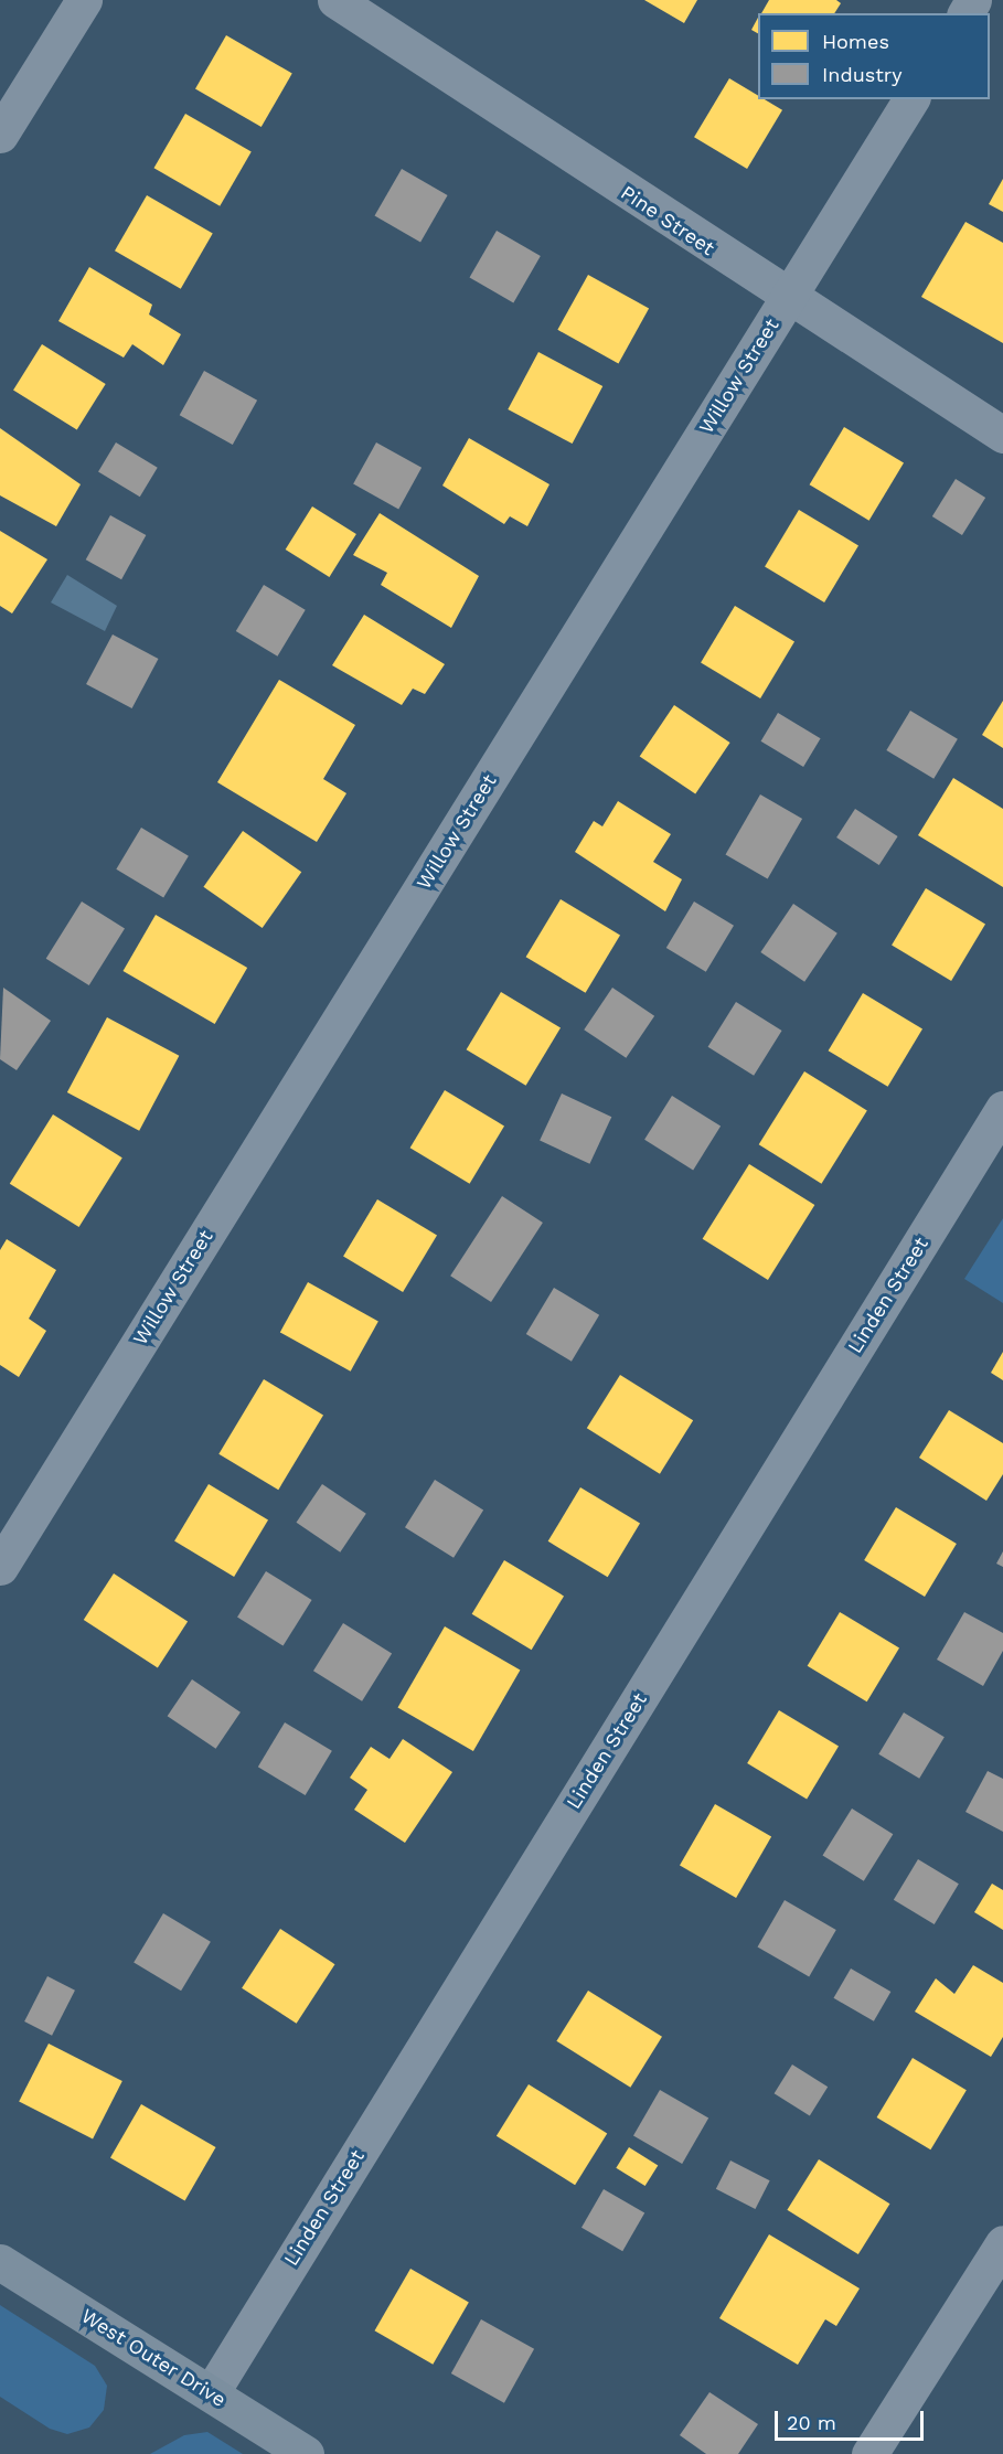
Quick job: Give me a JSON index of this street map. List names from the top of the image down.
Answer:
{
  "streets": {
    "main road": ["West Outer Drive"],
    "street": ["Pine Street", "Willow Street", "Linden Street"]
  },
  "crossings": [
    ["Pine Street", "Willow Street"],
    ["Linden Street", "West Outer Drive"]
  ],
  "legend": ["Homes", "Industry"],
  "scale_bar": "20 m"
}
